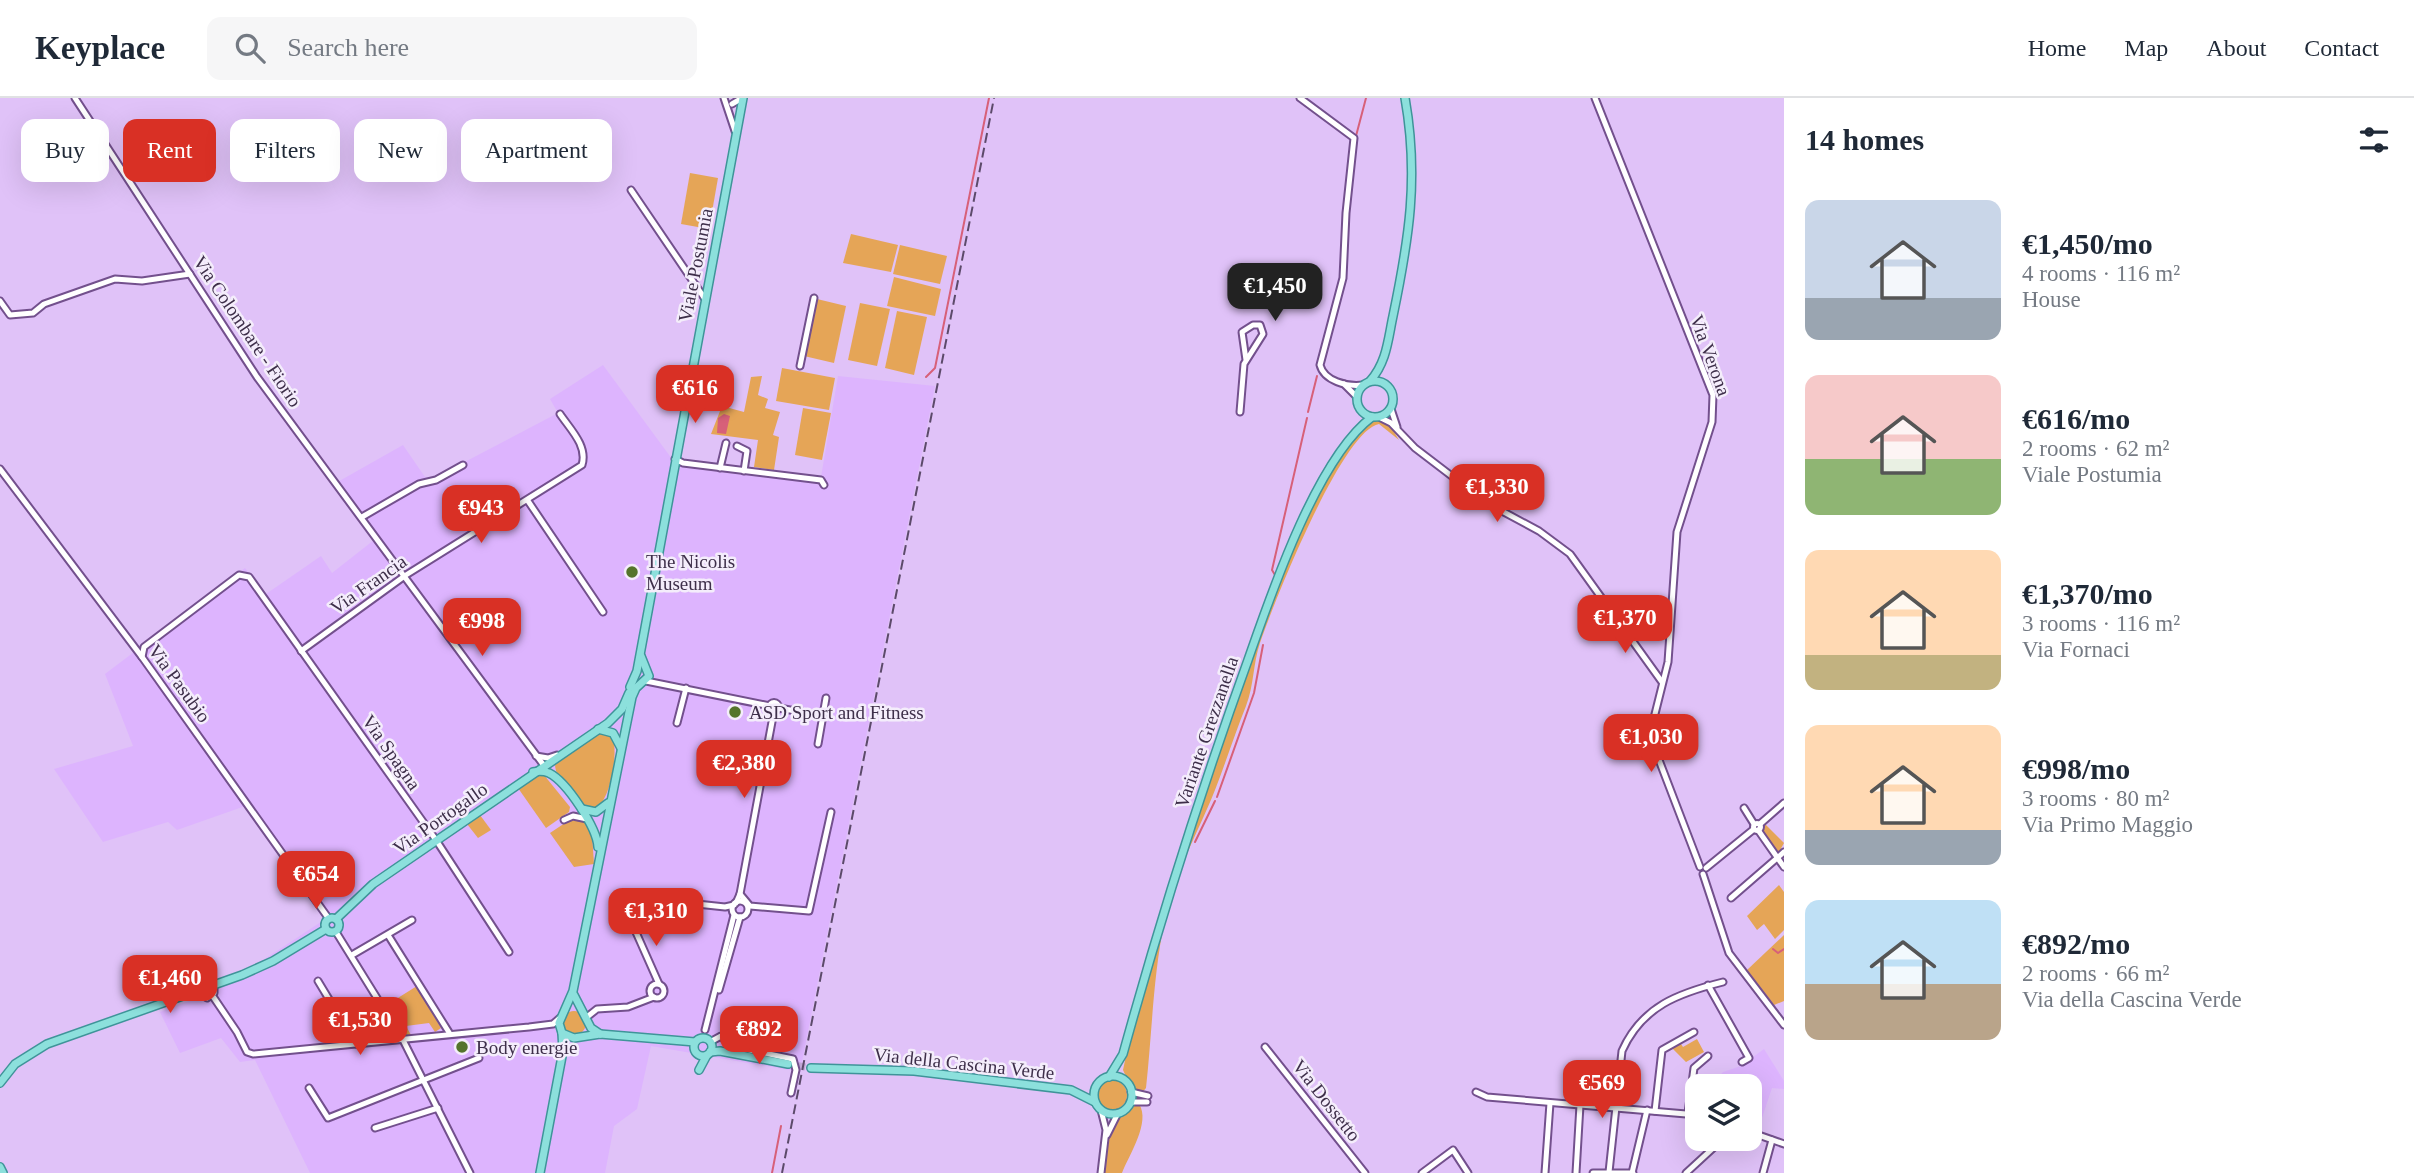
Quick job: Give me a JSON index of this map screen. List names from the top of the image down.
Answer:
{
  "streets": {
    "main road": [
      "Viale Postumia",
      "Variante Grezzanella",
      "Via Portogallo",
      "Via della Cascina Verde"
    ],
    "street": [
      "Via Colombare - Fiorio",
      "Via Verona",
      "Via Francia",
      "Via Pasubio",
      "Via Spagna",
      "Via Dossetto"
    ]
  },
  "crossings": [
    ["Via Colombare - Fiorio", "Via Francia"],
    ["Via Colombare - Fiorio", "Via Portogallo"],
    ["Via Francia", "Via Spagna"],
    ["Via Pasubio", "Via Spagna"],
    ["Via Pasubio", "Via Portogallo"],
    ["Via Spagna", "Via Portogallo"]
  ],
  "places": ["The Nicolis Museum", "ASD Sport and Fitness", "Body energie"],
  "page": {
    "header": "Keyplace",
    "search": "Search here",
    "nav": [
      "Home",
      "Map",
      "About",
      "Contact"
    ],
    "heading": "14 homes",
    "chip": [
      "Buy",
      "Rent",
      "Filters",
      "New",
      "Apartment"
    ],
    "list": [
      {
        "name": "€1,450/mo",
        "note": "4 rooms · 116 m² · House"
      },
      {
        "name": "€616/mo",
        "note": "2 rooms · 62 m² · Viale Postumia"
      },
      {
        "name": "€1,370/mo",
        "note": "3 rooms · 116 m² · Via Fornaci"
      },
      {
        "name": "€998/mo",
        "note": "3 rooms · 80 m² · Via Primo Maggio"
      },
      {
        "name": "€892/mo",
        "note": "2 rooms · 66 m² · Via della Cascina Verde"
      }
    ],
    "price": [
      "€1,450",
      "€616",
      "€1,330",
      "€943",
      "€1,370",
      "€998",
      "€1,030",
      "€2,380",
      "€654",
      "€1,310",
      "€1,460",
      "€1,530",
      "€892",
      "€569"
    ]
  }
}
